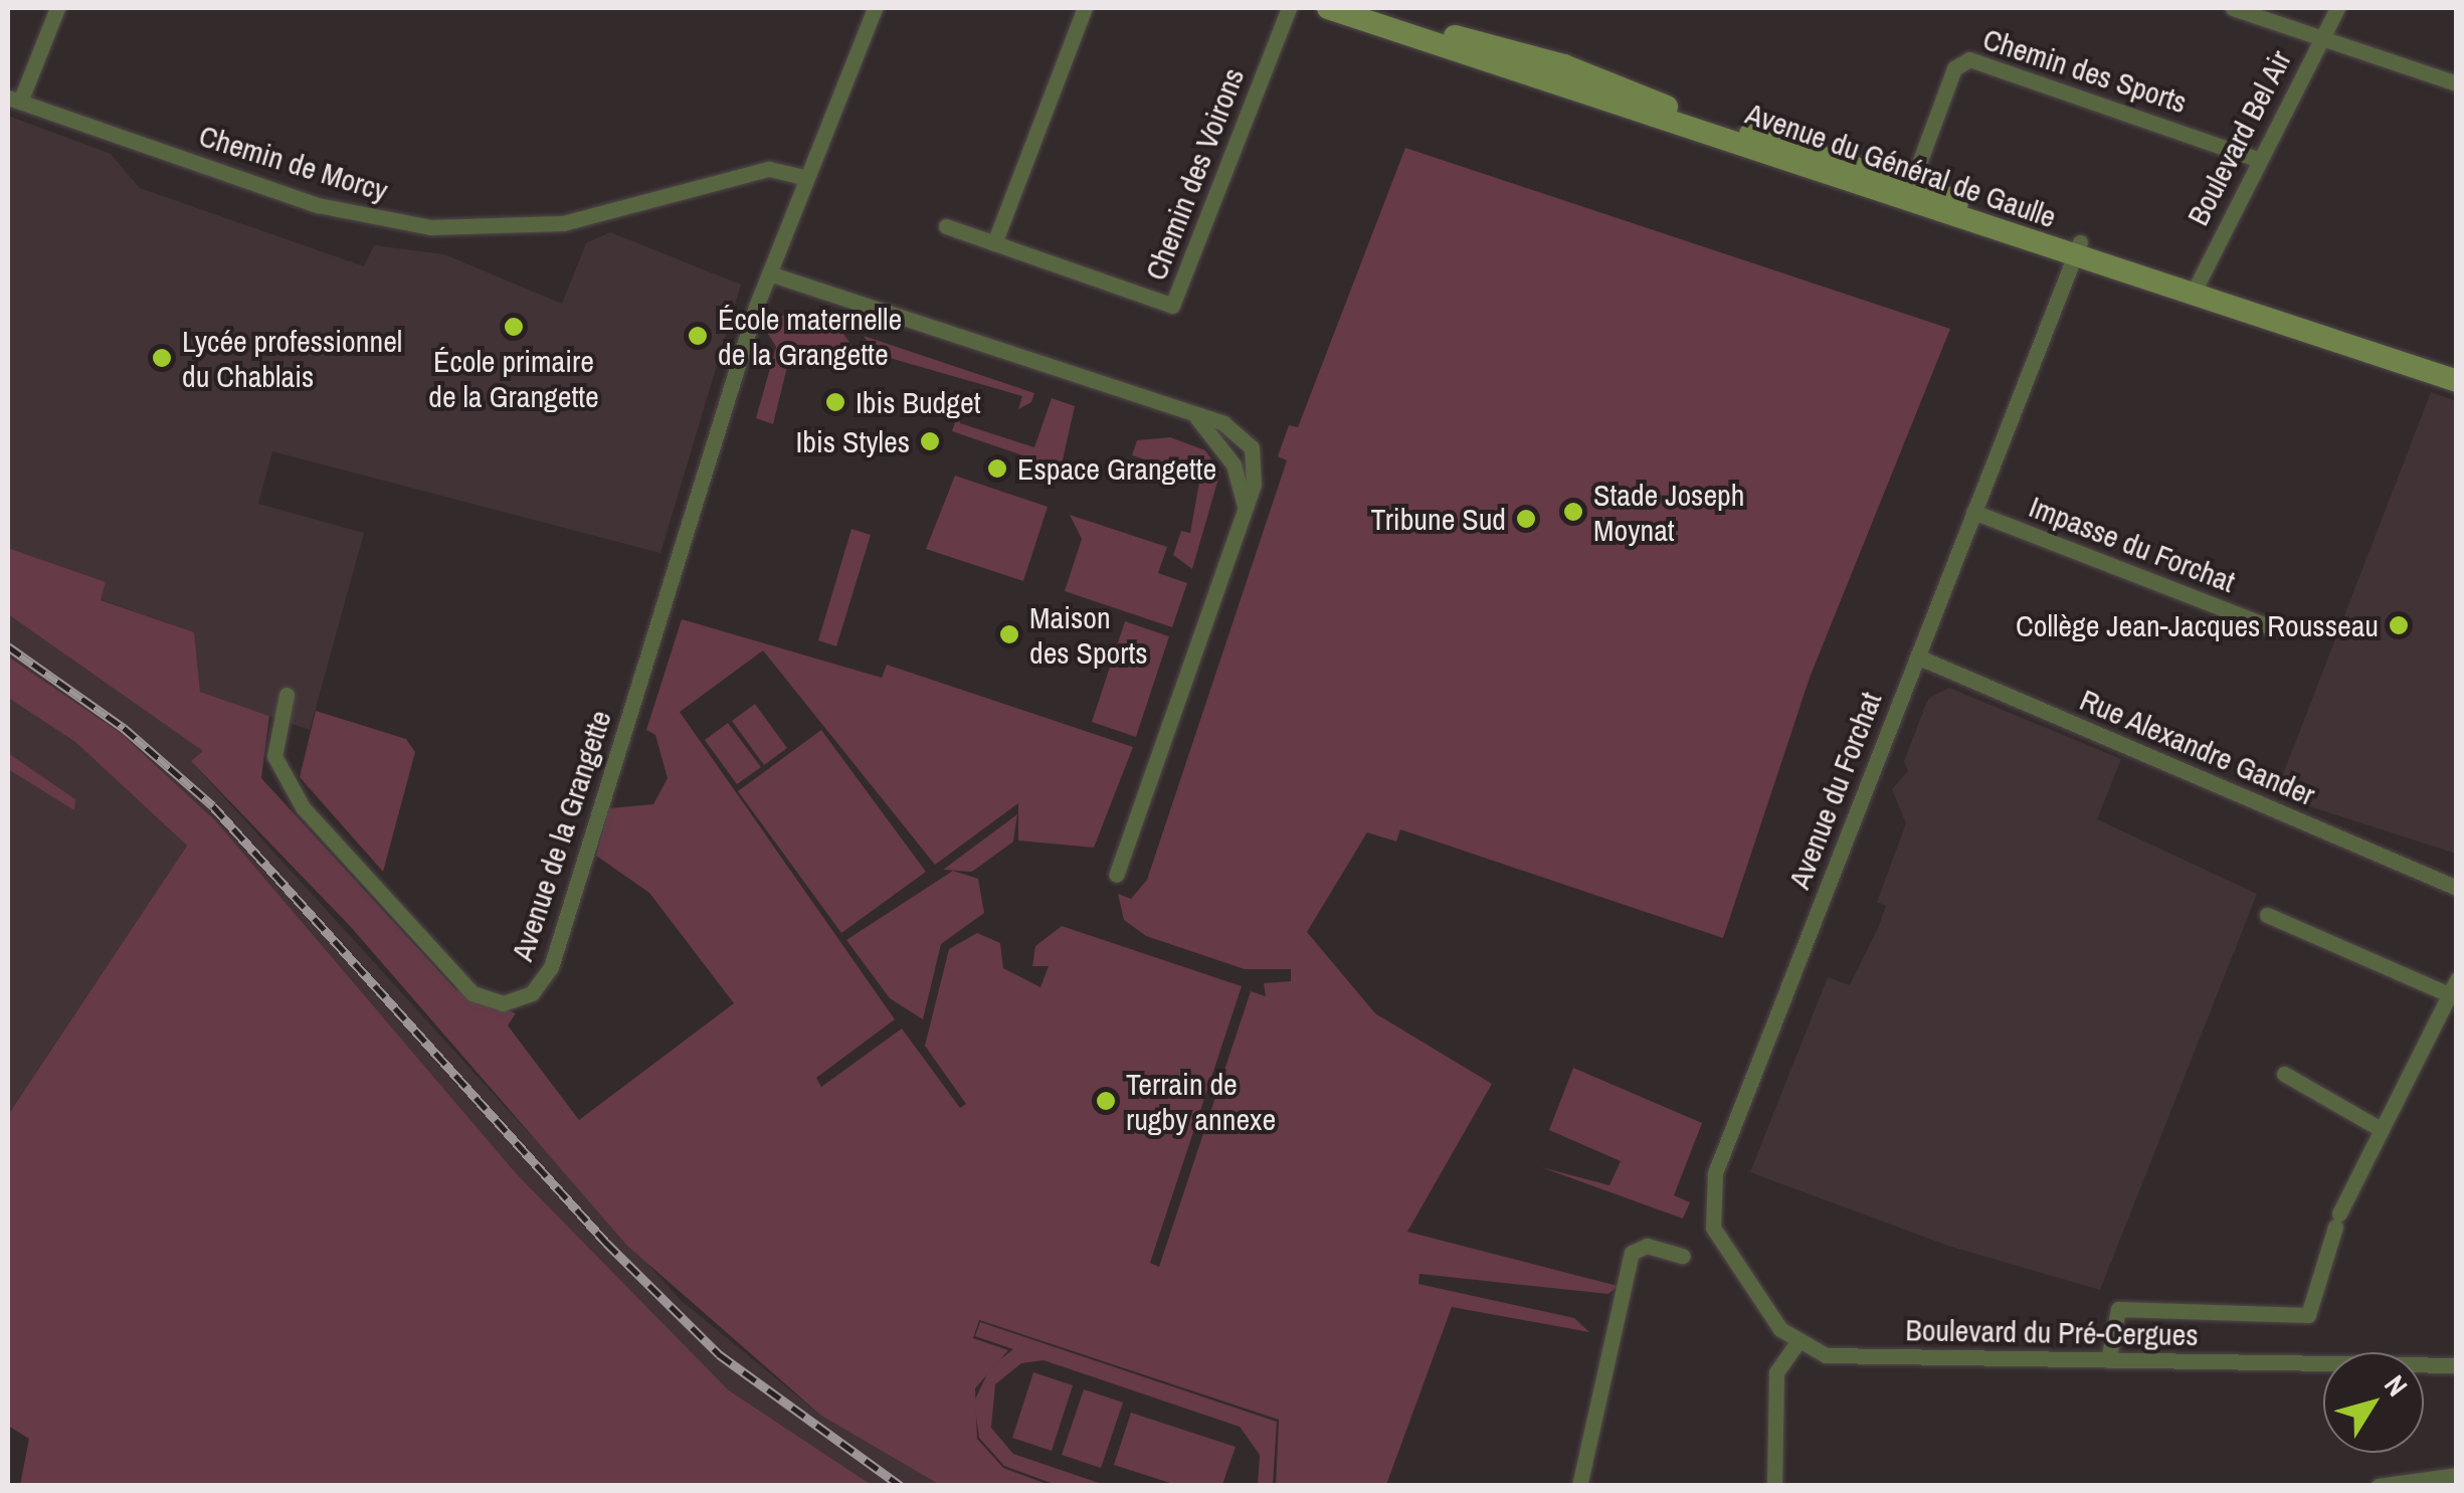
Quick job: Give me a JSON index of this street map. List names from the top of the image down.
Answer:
{
  "streets": {
    "main road": ["Avenue du Général de Gaulle"],
    "street": [
      "Chemin des Sports",
      "Boulevard Bel Air",
      "Chemin de Morcy",
      "Chemin des Voirons",
      "Impasse du Forchat",
      "Rue Alexandre Gander",
      "Avenue du Forchat",
      "Avenue de la Grangette",
      "Boulevard du Pré-Cergues"
    ]
  },
  "crossings": [
    ["Chemin des Sports", "Boulevard Bel Air"],
    ["Chemin des Sports", "Avenue du Général de Gaulle"],
    ["Boulevard Bel Air", "Avenue du Général de Gaulle"],
    ["Chemin de Morcy", "Avenue de la Grangette"],
    ["Avenue du Général de Gaulle", "Avenue du Forchat"],
    ["Impasse du Forchat", "Avenue du Forchat"],
    ["Rue Alexandre Gander", "Avenue du Forchat"],
    ["Avenue du Forchat", "Boulevard du Pré-Cergues"]
  ],
  "places": [
    "École primaire de la Grangette",
    "École maternelle de la Grangette",
    "Lycée professionnel du Chablais",
    "Ibis Budget",
    "Ibis Styles",
    "Espace Grangette",
    "Stade Joseph Moynat",
    "Tribune Sud",
    "Collège Jean-Jacques Rousseau",
    "Maison des Sports",
    "Terrain de rugby annexe"
  ],
  "north": "top right"
}
